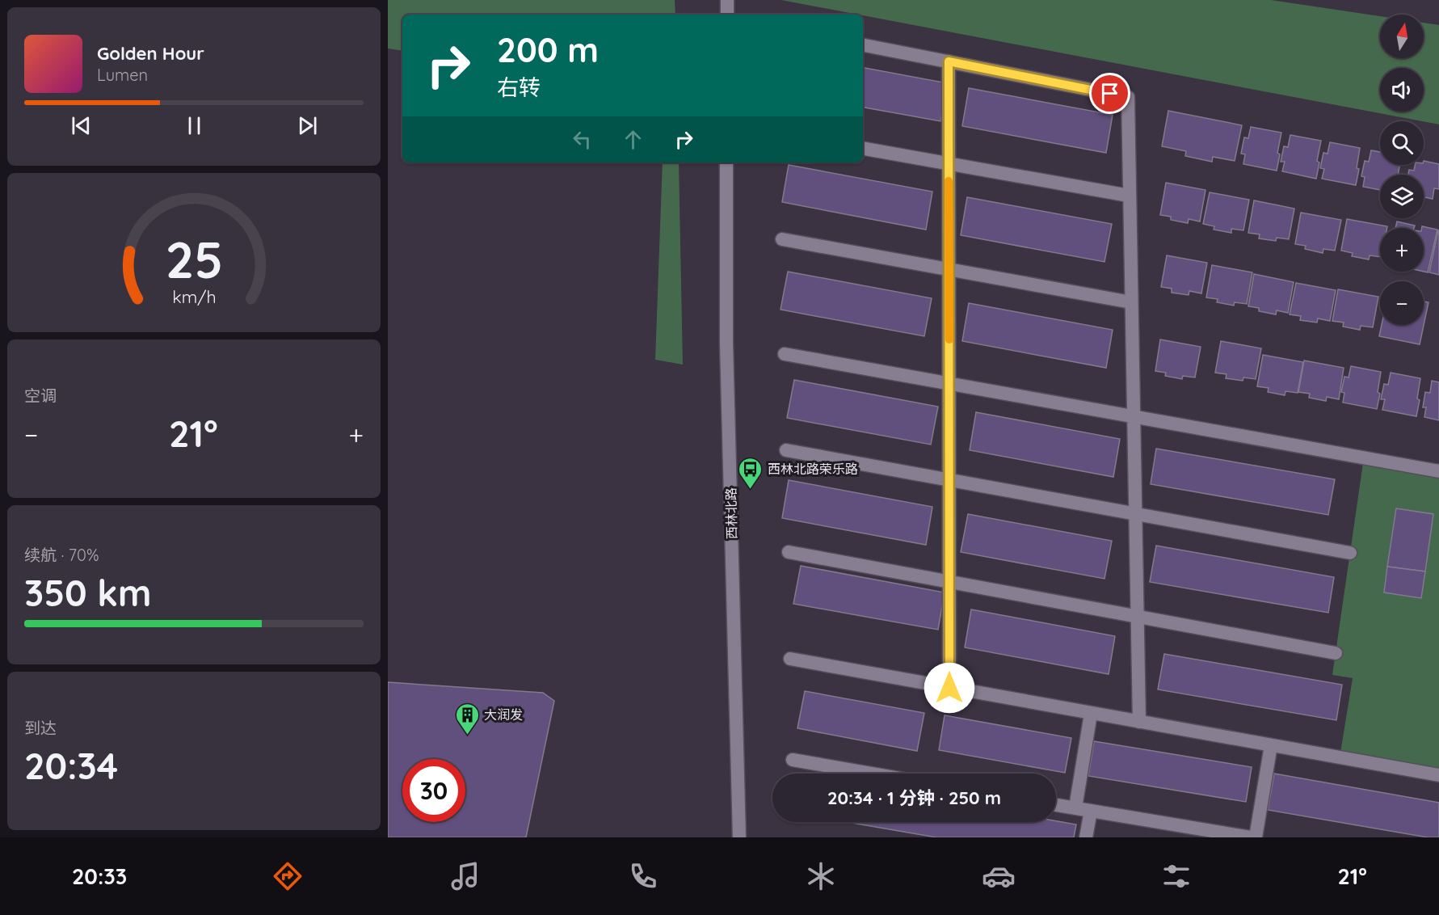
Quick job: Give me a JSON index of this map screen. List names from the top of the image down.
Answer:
{
  "streets": {
    "street": ["西林北路"]
  },
  "places": {
    "bus stop": ["西林北路荣乐路"],
    "building": ["大润发"]
  },
  "north": "top",
  "page": {
    "map_buttons": ["+", "−"],
    "turn": ["200 m", "右转"],
    "song": ["Golden Hour", "Lumen"],
    "tile": [
      "空调",
      ["续航 · 70%", "350 km"],
      ["到达", "20:34"]
    ],
    "heat": ["−", "21°", "+"],
    "limit": "30",
    "trip": "20:34 · 1 分钟 · 250 m",
    "tabs": ["20:33", "21°"],
    "gauge": ["25", "km/h"]
  }
}
